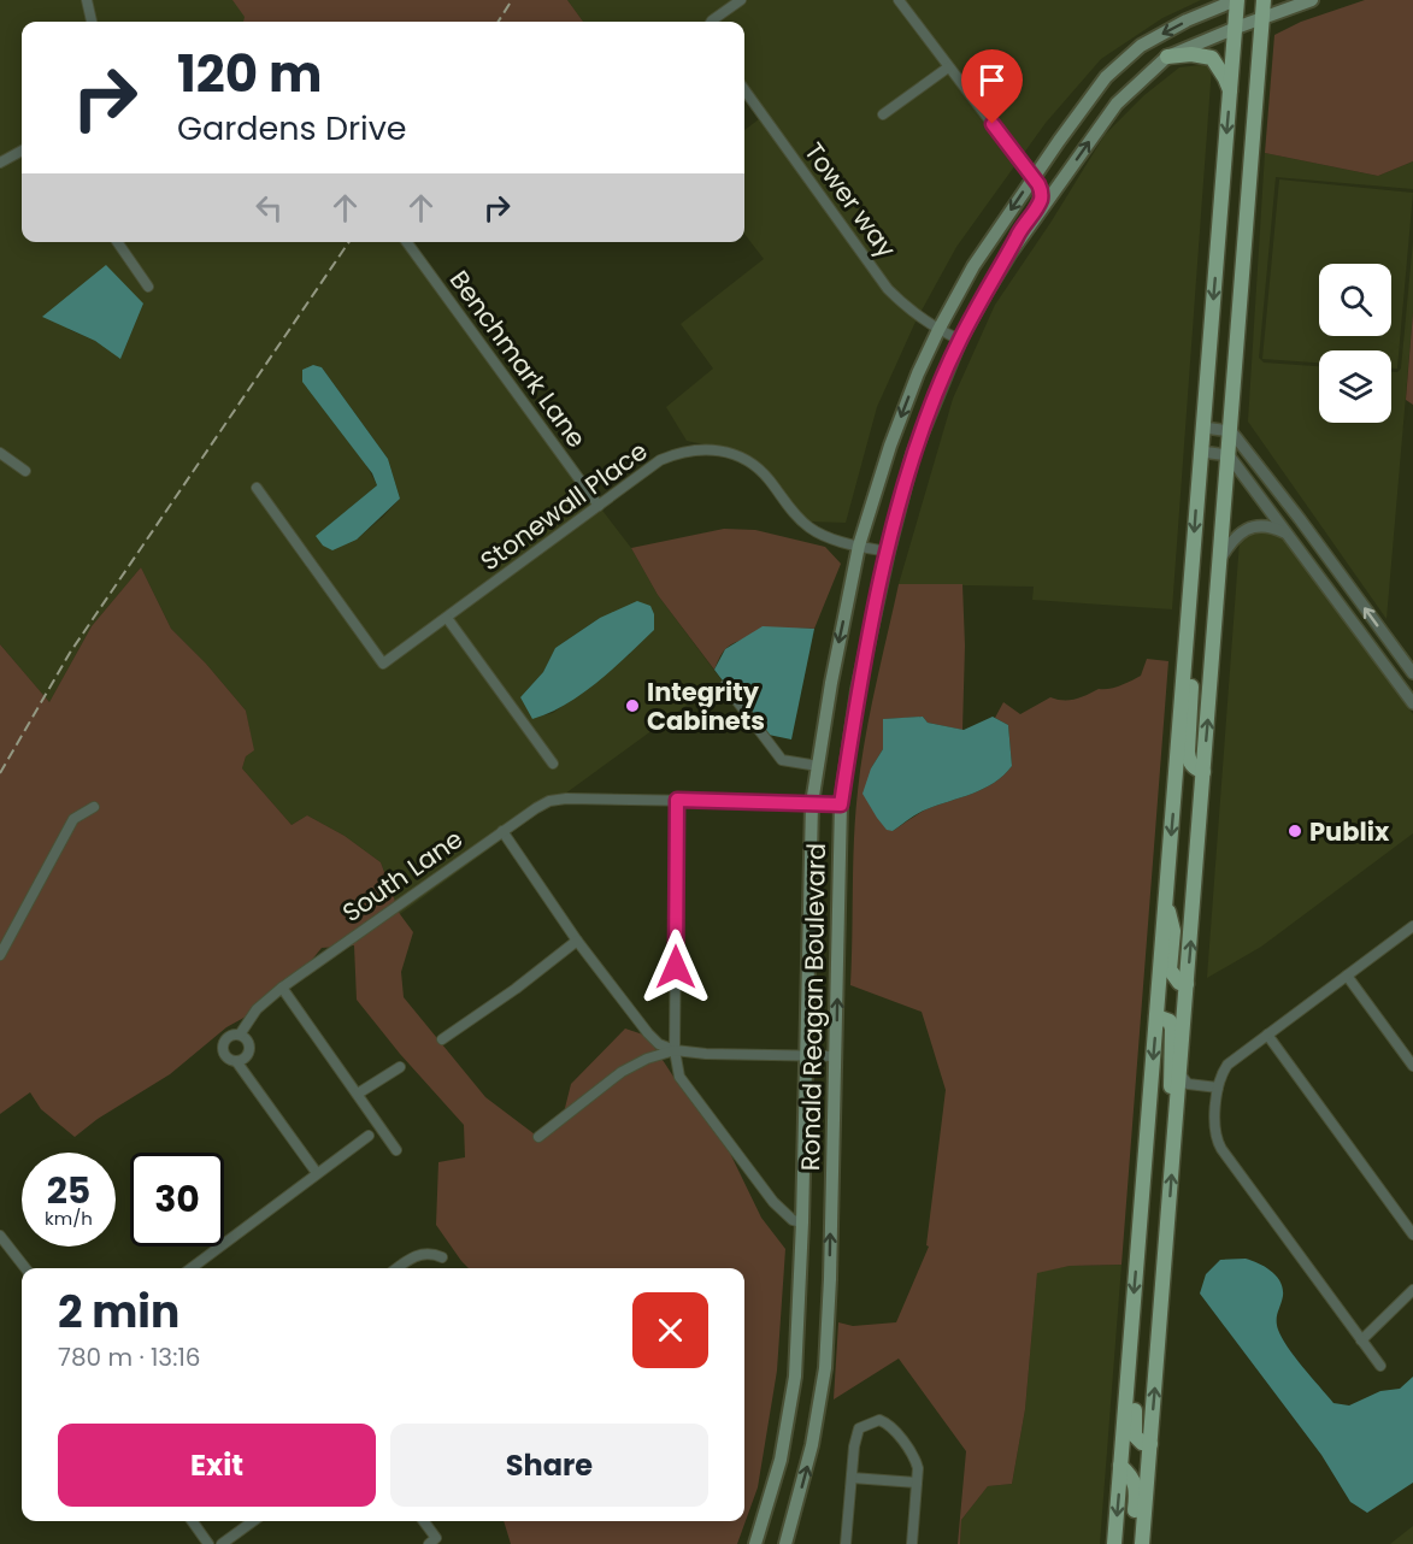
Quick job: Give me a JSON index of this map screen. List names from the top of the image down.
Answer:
{
  "streets": {
    "main road": ["Ronald Reagan Boulevard"],
    "street": [
      "Tower way",
      "Benchmark Lane",
      "Stonewall Place",
      "South Lane"
    ]
  },
  "crossings": [
    ["Tower way", "Ronald Reagan Boulevard"],
    ["Benchmark Lane", "Stonewall Place"],
    ["Stonewall Place", "Ronald Reagan Boulevard"]
  ],
  "places": ["Integrity Cabinets", "Publix"],
  "page": {
    "turn": ["120 m", "Gardens Drive"],
    "speed": "25 km/h",
    "limit": "30",
    "heading": ["2 min", "780 m · 13:16"],
    "buttons": ["Exit", "Share"]
  }
}
